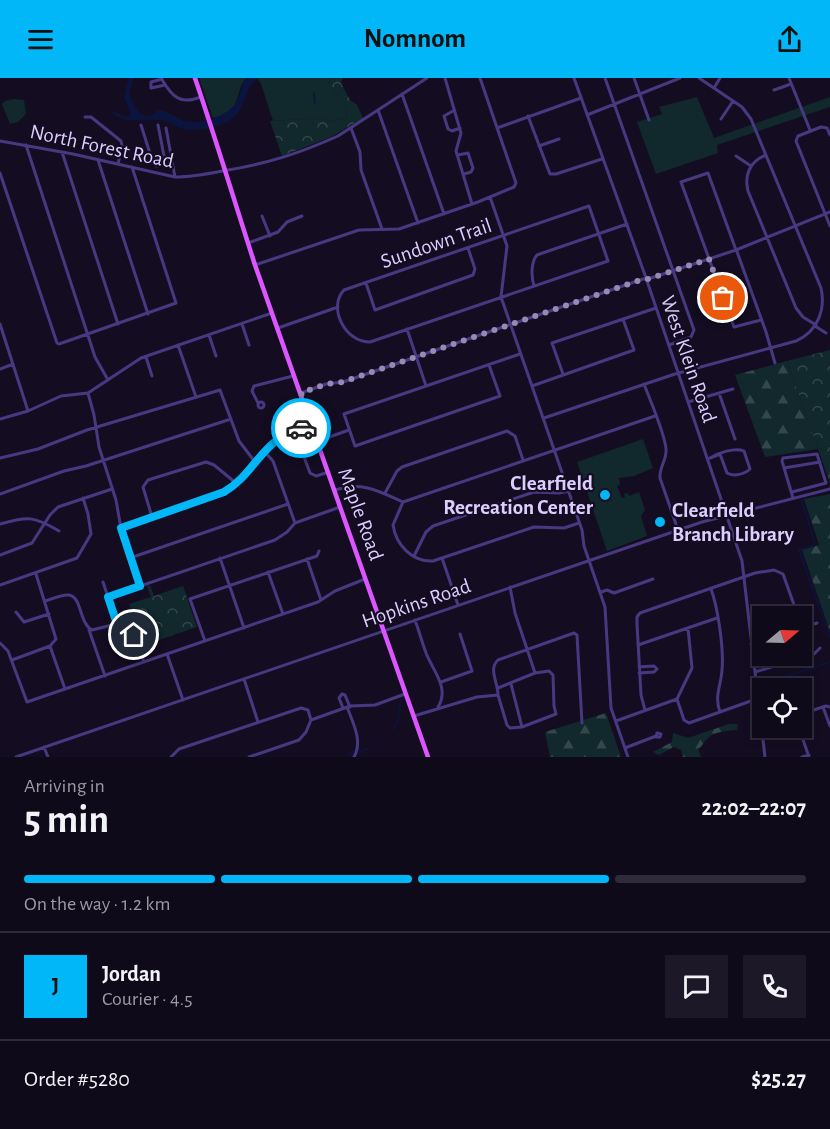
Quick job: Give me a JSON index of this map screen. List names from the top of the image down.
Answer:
{
  "streets": {
    "main road": ["Maple Road"],
    "street": [
      "North Forest Road",
      "Sundown Trail",
      "West Klein Road",
      "Hopkins Road"
    ]
  },
  "crossings": [
    ["North Forest Road", "Maple Road"],
    ["West Klein Road", "Hopkins Road"],
    ["Maple Road", "Hopkins Road"]
  ],
  "places": ["Clearfield Recreation Center", "Clearfield Branch Library"],
  "north": "right",
  "page": {
    "header": "Nomnom",
    "heading": ["5 min", "Arriving in", "22:02–22:07"],
    "panel": [
      "Jordan",
      "Courier · 4.5",
      "Order #5280",
      "$25.27"
    ],
    "bar": "On the way · 1.2 km",
    "round": "J"
  }
}
